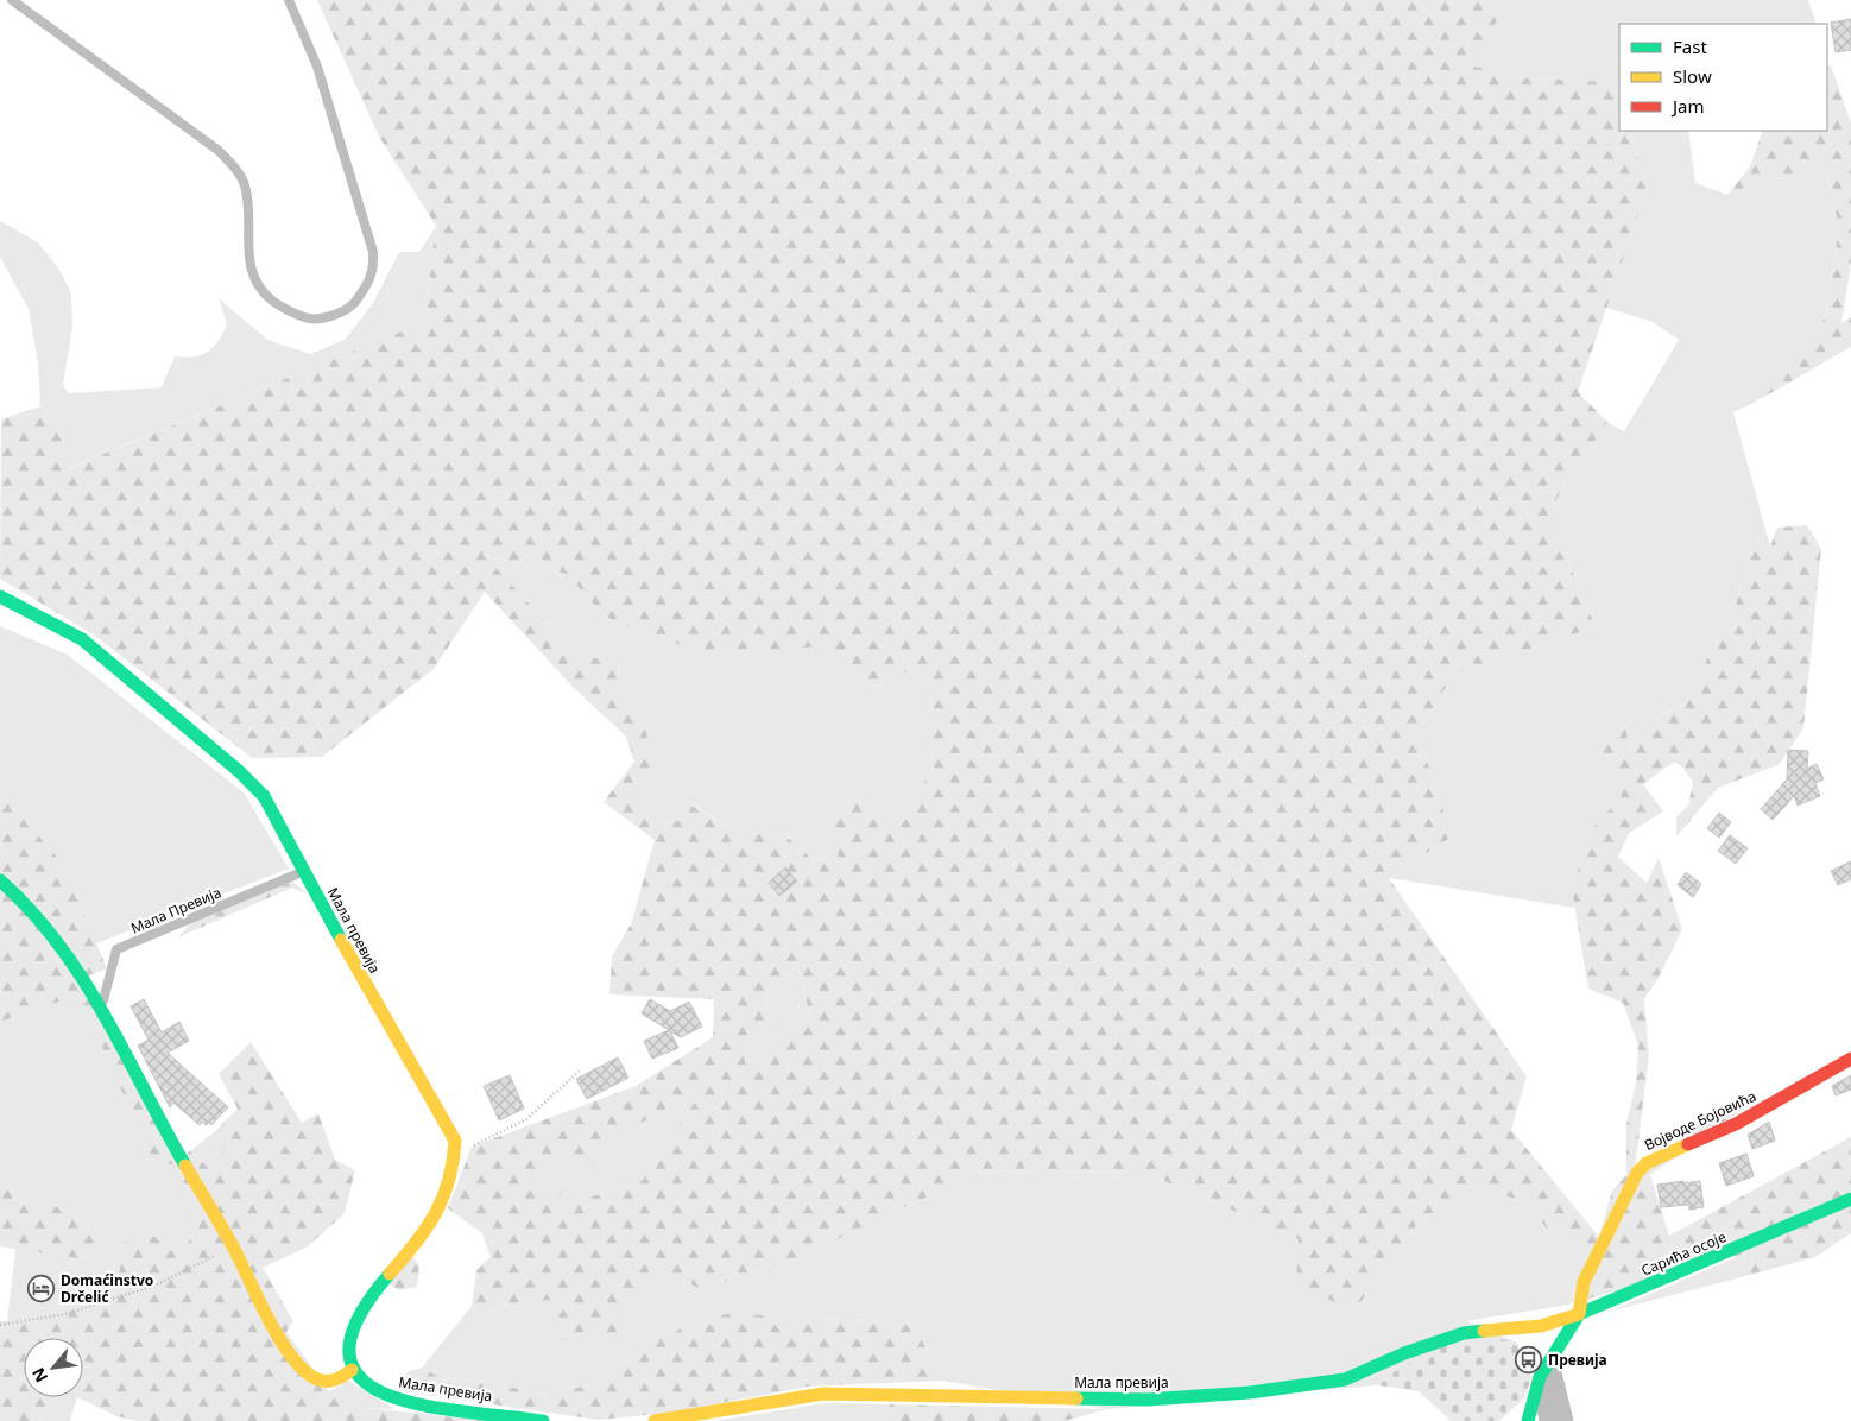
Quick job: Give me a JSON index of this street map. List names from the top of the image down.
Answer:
{
  "streets": {
    "street": ["Мала превија", "Војводе Бојовића", "Сарића осоје"],
    "lane": ["Мала Превија"]
  },
  "crossings": [
    ["Мала Превија", "Мала превија"],
    ["Мала превија", "Војводе Бојовића"],
    ["Мала превија", "Сарића осоје"],
    ["Војводе Бојовића", "Сарића осоје"]
  ],
  "places": {
    "hotel": ["Domaćinstvo Drčelić"],
    "bus stop": ["Превија"]
  },
  "legend": ["Fast", "Slow", "Jam"],
  "north": "bottom left"
}
